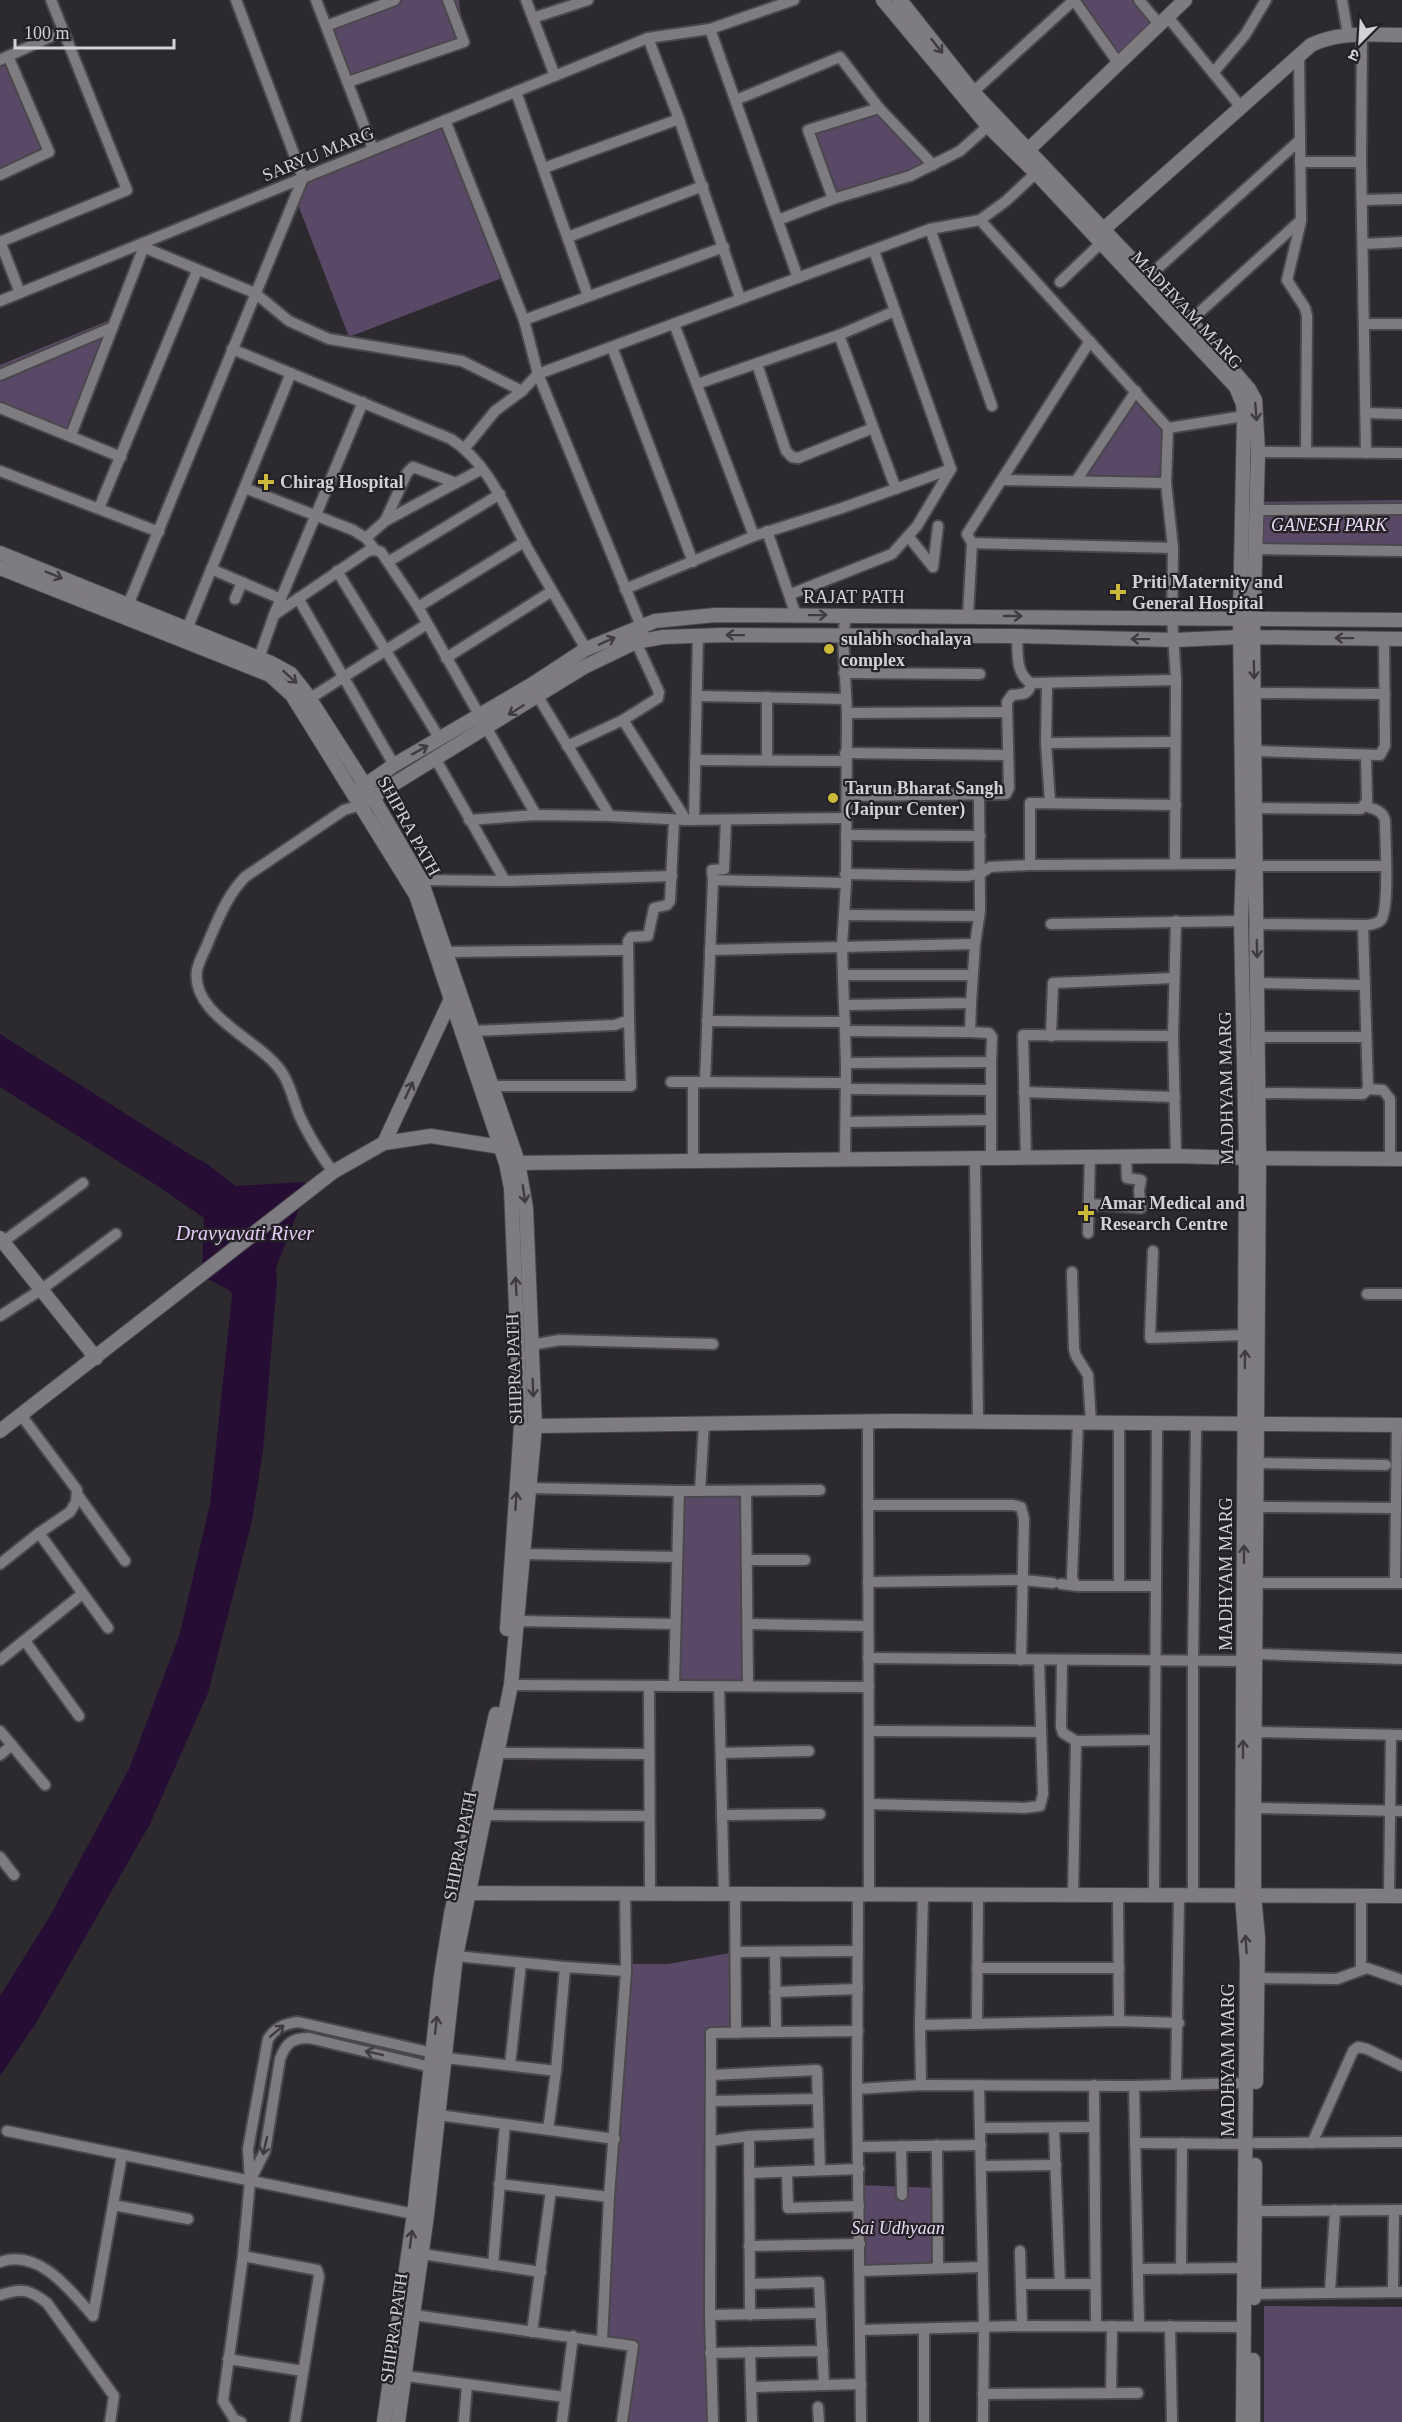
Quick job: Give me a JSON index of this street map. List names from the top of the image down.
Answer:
{
  "streets": {
    "street": [
      "SARYU MARG",
      "MADHYAM MARG",
      "RAJAT PATH",
      "SHIPRA PATH"
    ]
  },
  "crossings": [
    ["MADHYAM MARG", "RAJAT PATH"],
    ["RAJAT PATH", "SHIPRA PATH"]
  ],
  "water": ["Dravyavati River"],
  "parks": ["GANESH PARK", "Sai Udhyaan"],
  "places": {
    "health": ["Chirag Hospital", "Priti Maternity and General Hospital", "Amar Medical and Research Centre"],
    "other": ["sulabh sochalaya complex", "Tarun Bharat Sangh (Jaipur Center)"]
  },
  "scale_bar": "100 m",
  "north": "bottom left"
}
